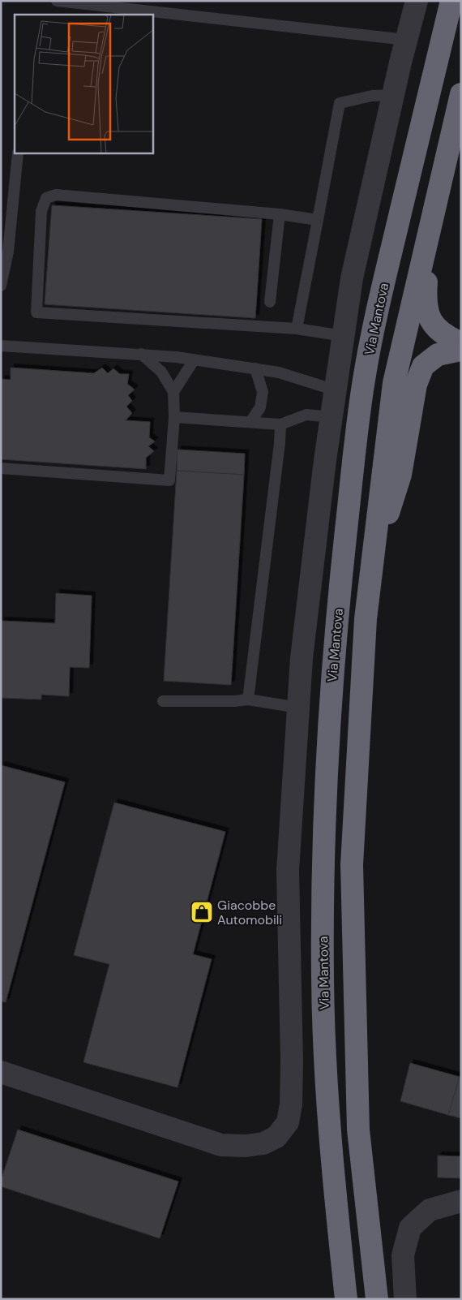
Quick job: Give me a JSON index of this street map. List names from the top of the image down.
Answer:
{
  "streets": {
    "highway": ["Via Mantova"]
  },
  "places": {
    "shop": ["Giacobbe Automobili"]
  }
}
